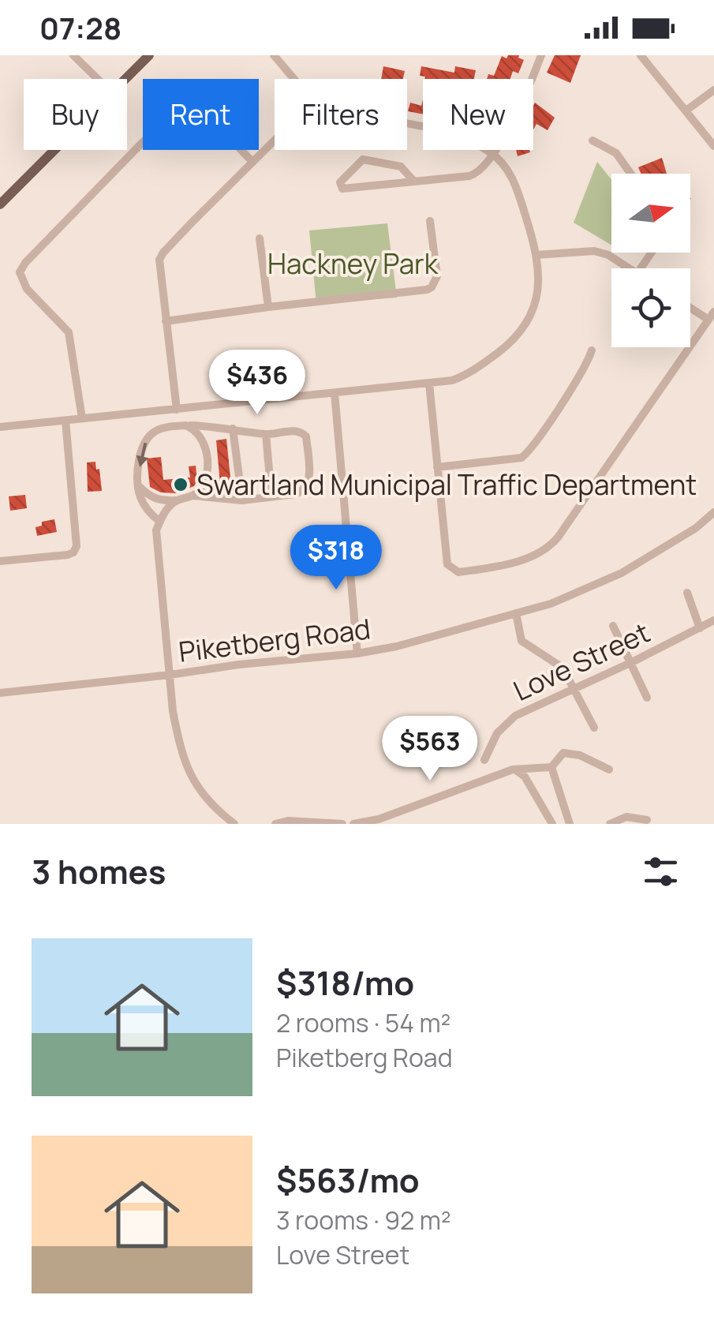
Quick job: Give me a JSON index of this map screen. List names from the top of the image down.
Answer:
{
  "streets": {
    "street": ["Piketberg Road", "Love Street"]
  },
  "parks": ["Hackney Park"],
  "places": ["Swartland Municipal Traffic Department"],
  "north": "right",
  "page": {
    "status": "07:28",
    "chip": [
      "Buy",
      "Rent",
      "Filters",
      "New"
    ],
    "price": ["$436", "$318", "$563"],
    "heading": "3 homes",
    "list": [
      {
        "name": "$318/mo",
        "note": "2 rooms · 54 m² · Piketberg Road"
      },
      {
        "name": "$563/mo",
        "note": "3 rooms · 92 m² · Love Street"
      }
    ]
  }
}
